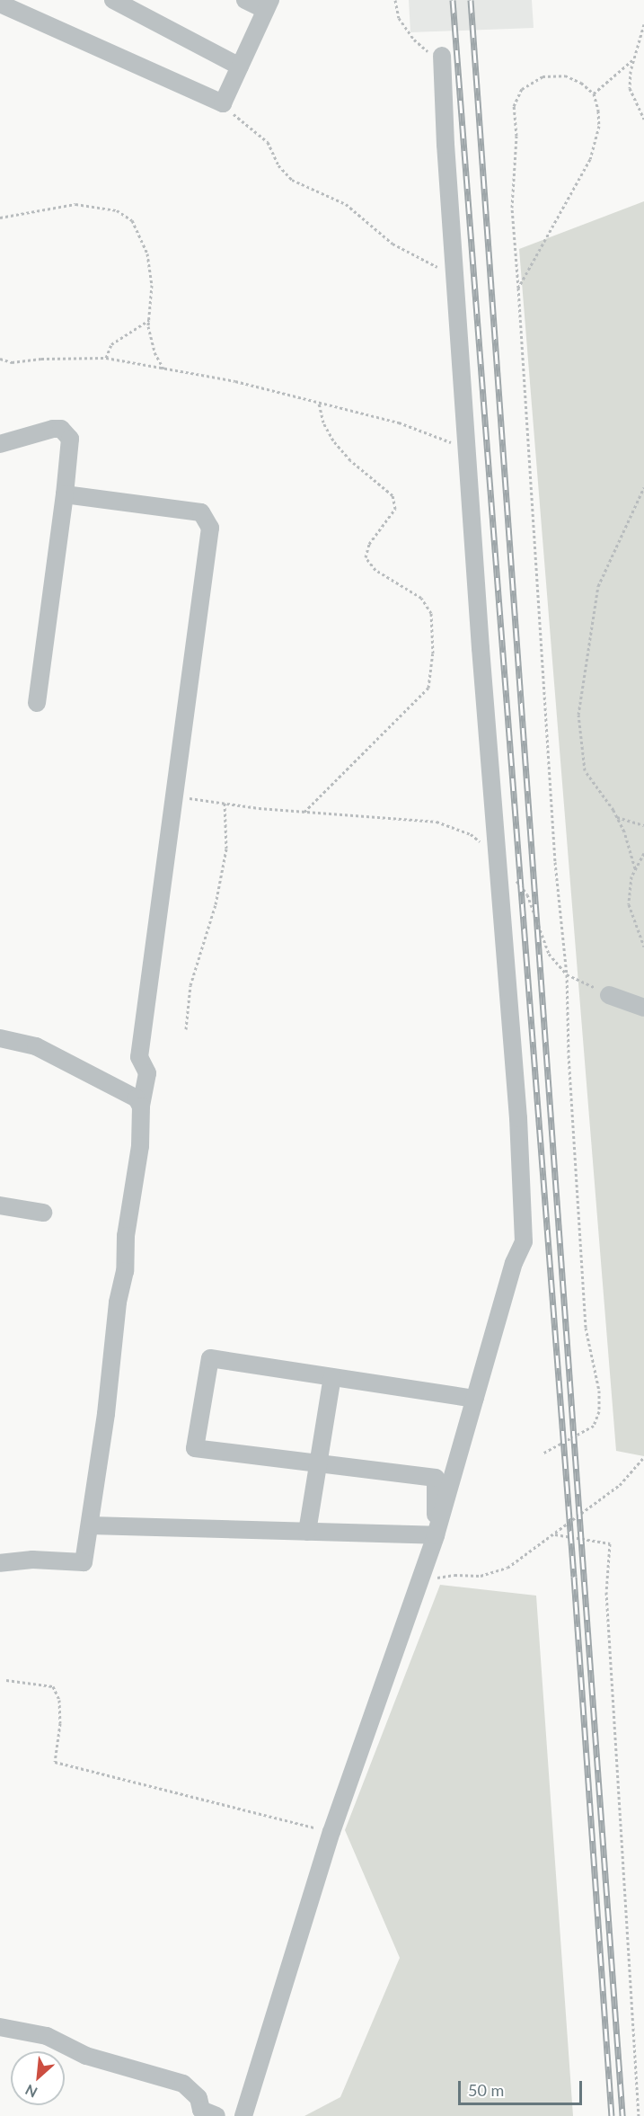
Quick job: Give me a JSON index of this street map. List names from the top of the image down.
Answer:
{
  "scale_bar": "50 m",
  "north": "bottom left"
}
